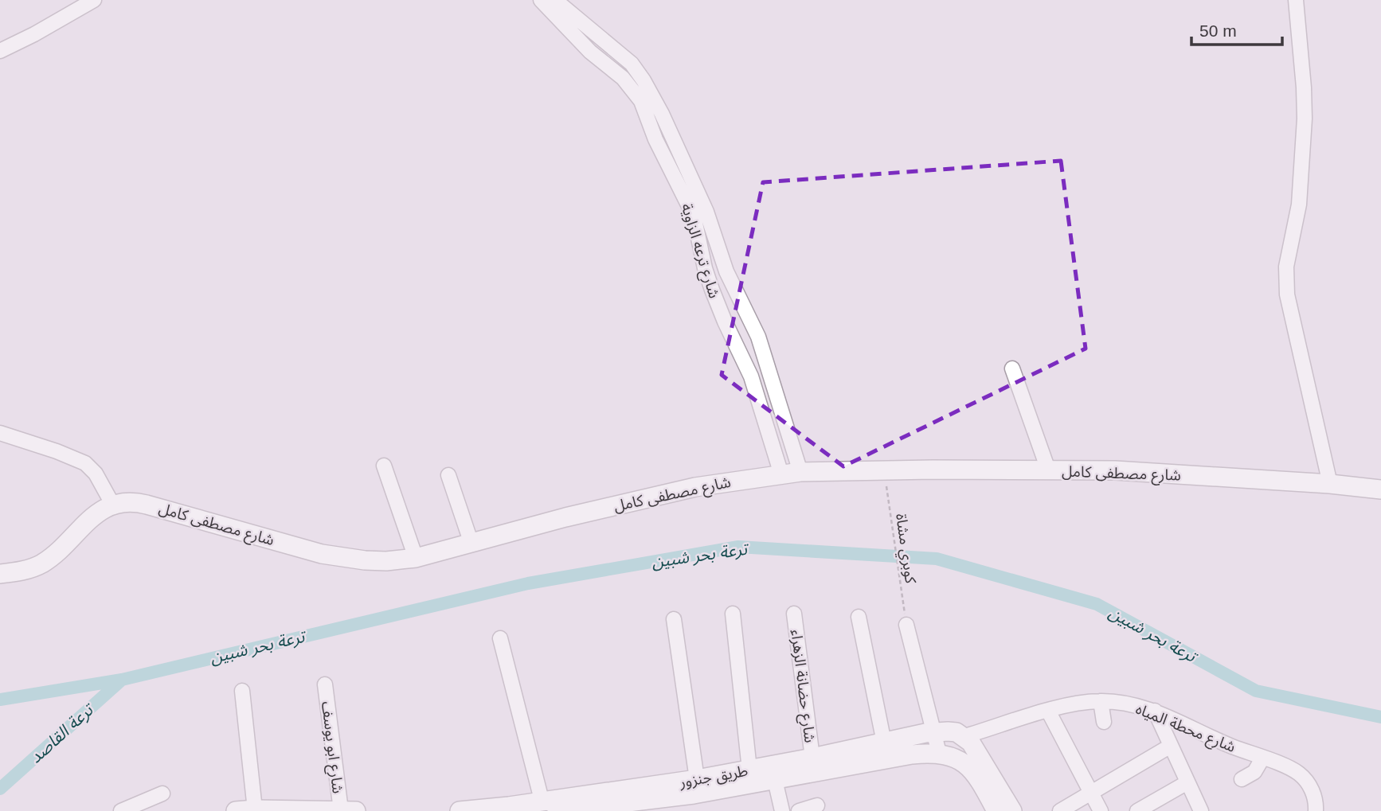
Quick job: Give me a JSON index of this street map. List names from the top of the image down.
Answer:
{
  "streets": {
    "main road": ["شارع مصطفى كامل", "طريق جنزور"],
    "street": [
      "شارع ترعه الزاوية",
      "شارع حضانة الزهراء",
      "شارع محطة المياه",
      "شارع ابو يوسف"
    ],
    "path": ["كوبري مشاة"]
  },
  "crossings": [
    ["شارع ترعه الزاوية", "شارع مصطفى كامل"],
    ["شارع حضانة الزهراء", "طريق جنزور"],
    ["شارع محطة المياه", "طريق جنزور"]
  ],
  "water": ["ترعة بحر شبين", "ترعة القاصد"],
  "scale_bar": "50 m"
}
